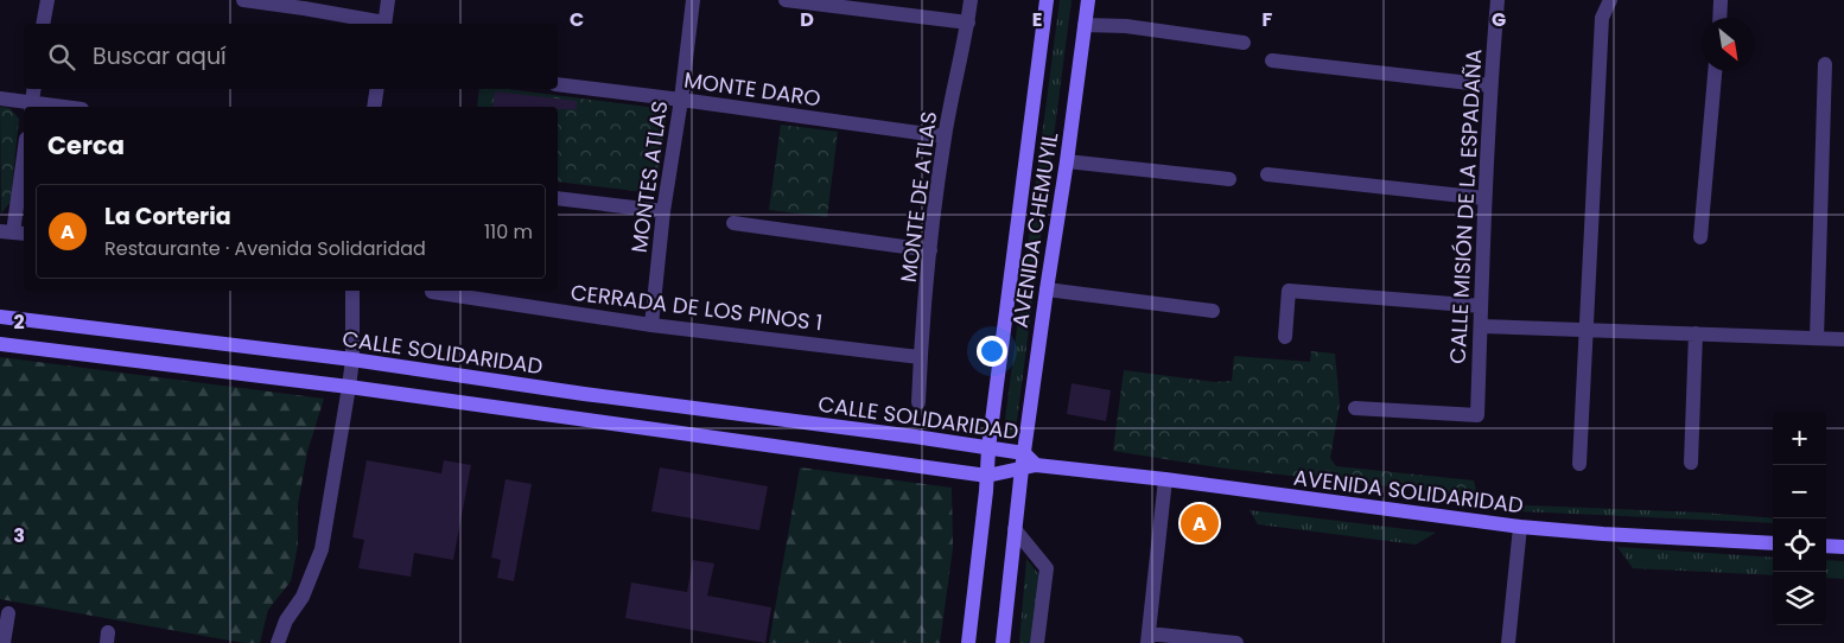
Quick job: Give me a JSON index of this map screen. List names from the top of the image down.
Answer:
{
  "streets": {
    "main road": ["AVENIDA CHEMUYIL", "CALLE SOLIDARIDAD", "AVENIDA SOLIDARIDAD"],
    "street": [
      "MONTE DARO",
      "MONTES ATLAS",
      "MONTE DE ATLAS",
      "CALLE MISIÓN DE LA ESPADAÑA",
      "CERRADA DE LOS PINOS 1"
    ]
  },
  "crossings": [
    ["MONTE DARO", "MONTES ATLAS"],
    ["MONTE DARO", "MONTE DE ATLAS"],
    ["MONTES ATLAS", "CERRADA DE LOS PINOS 1"],
    ["MONTE DE ATLAS", "CERRADA DE LOS PINOS 1"],
    ["AVENIDA CHEMUYIL", "CALLE SOLIDARIDAD"],
    ["AVENIDA CHEMUYIL", "AVENIDA SOLIDARIDAD"],
    ["CALLE SOLIDARIDAD", "AVENIDA SOLIDARIDAD"]
  ],
  "north": "bottom right",
  "page": {
    "search": "Buscar aquí",
    "heading": "Cerca",
    "list": [
      {
        "mark": "A",
        "name": "La Corteria",
        "note": "Restaurante · Avenida Solidaridad",
        "value": "110 m"
      }
    ],
    "map_buttons": ["+", "−"],
    "pins": "A"
  },
  "grid": {
    "columns": [
      "C",
      "D",
      "E",
      "F",
      "G"
    ],
    "rows": ["2", "3"]
  }
}
